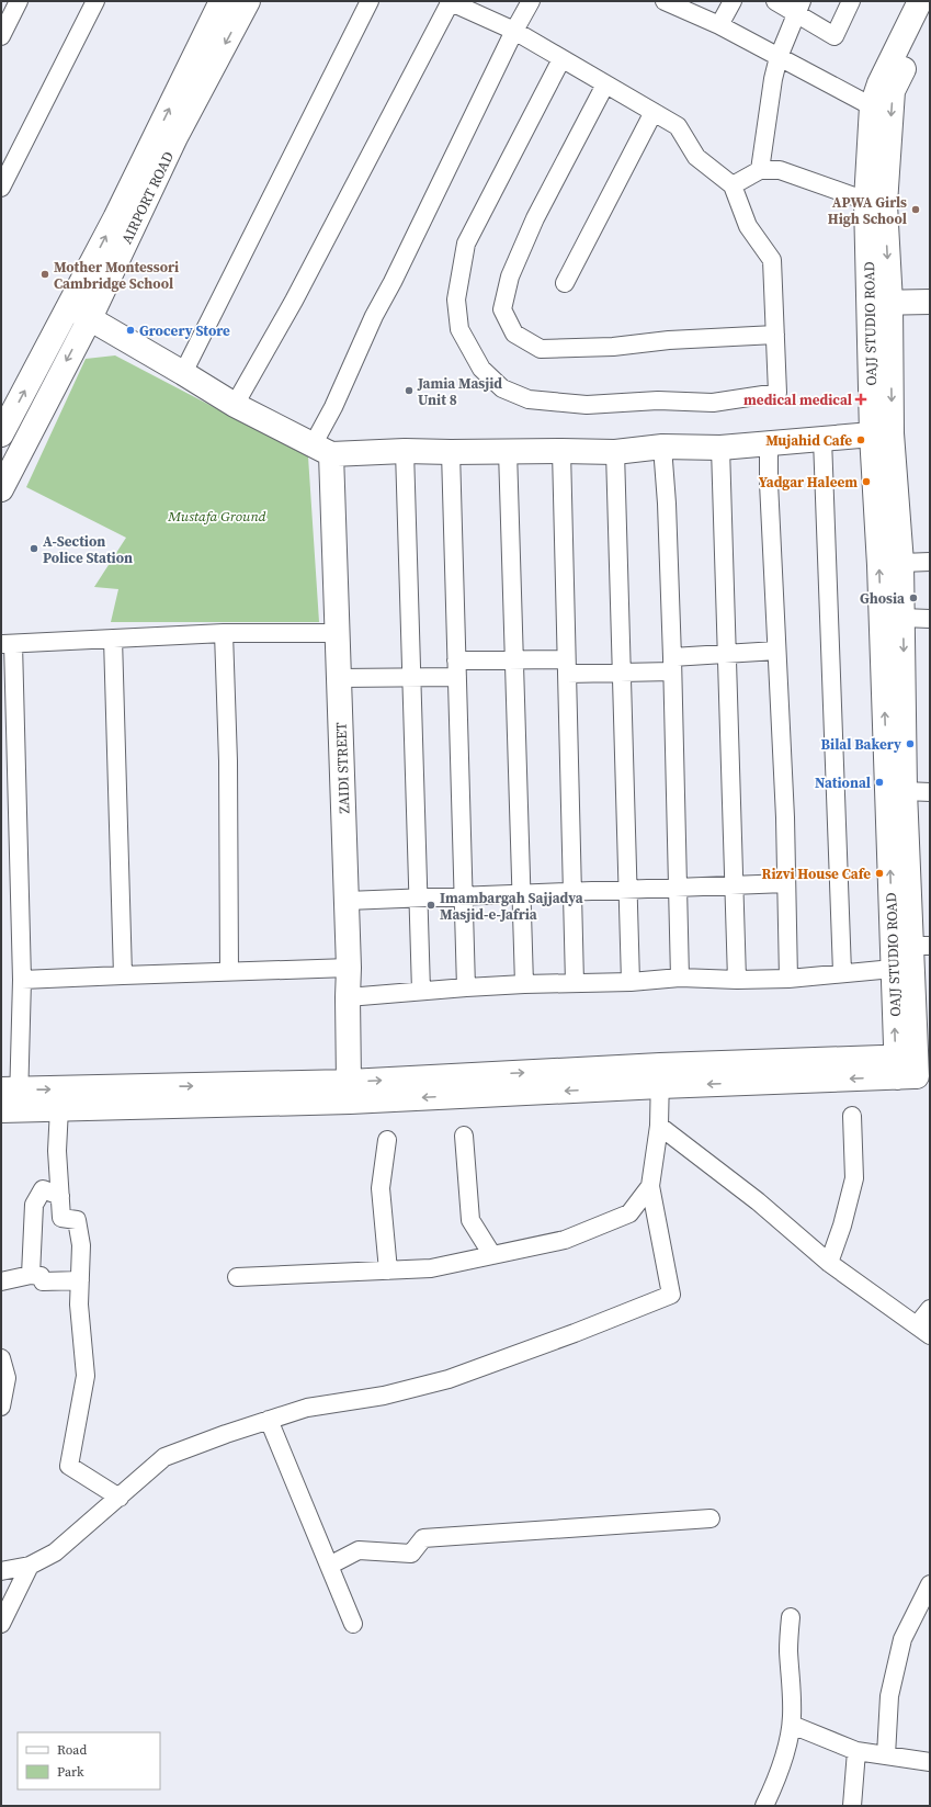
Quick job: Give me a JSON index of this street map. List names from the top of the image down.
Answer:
{
  "streets": {
    "street": ["AIRPORT ROAD", "OAJJ STUDIO ROAD", "ZAIDI STREET"]
  },
  "parks": ["Mustafa Ground"],
  "places": {
    "other": [
      "APWA Girls High School",
      "Mother Montessori Cambridge School",
      "Grocery Store",
      "Jamia Masjid Unit 8",
      "Mujahid Cafe",
      "Yadgar Haleem",
      "A-Section Police Station",
      "Ghosia",
      "Bilal Bakery",
      "National",
      "Rizvi House Cafe",
      "Imambargah Sajjadya Masjid-e-Jafria"
    ],
    "health": ["medical medical"]
  },
  "legend": ["Road", "Park"]
}
